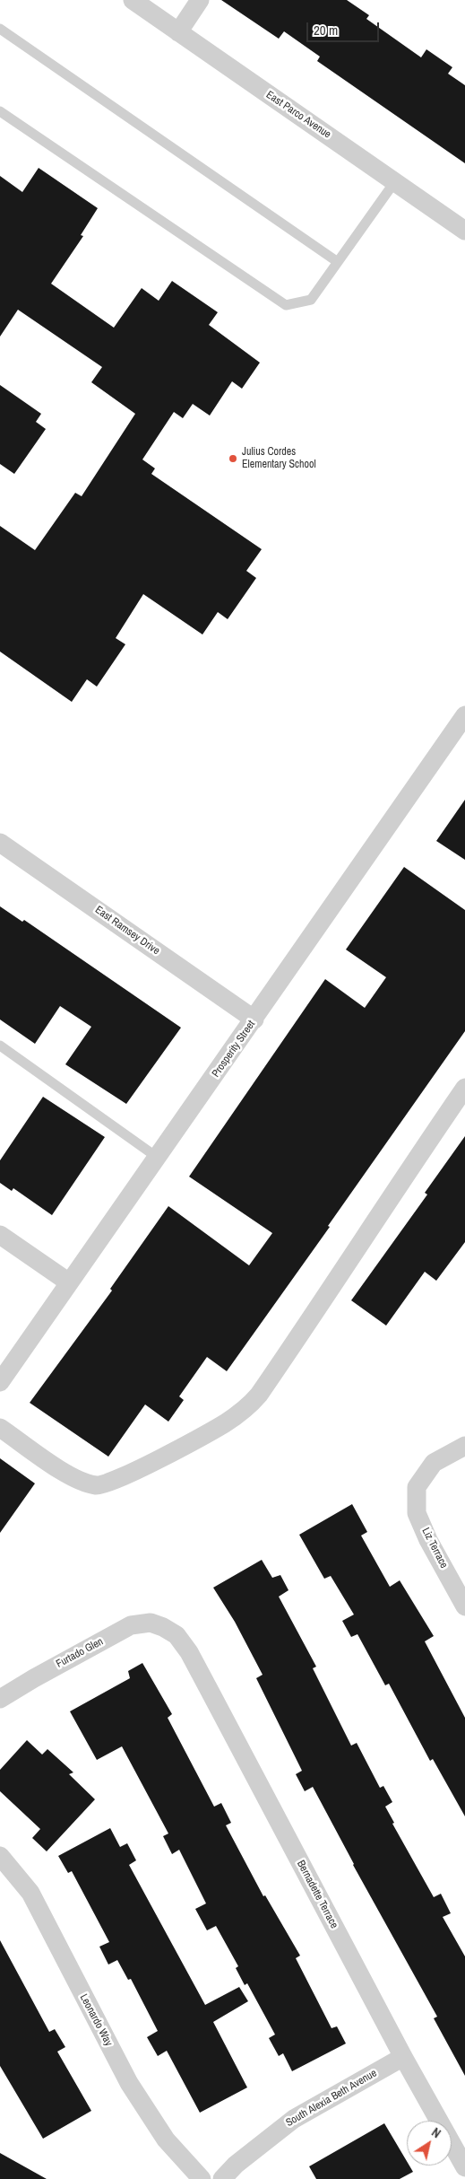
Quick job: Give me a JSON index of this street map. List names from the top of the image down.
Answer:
{
  "streets": {
    "street": [
      "East Parco Avenue",
      "East Ramsey Drive",
      "Prosperity Street",
      "Liz Terrace",
      "Furtado Glen",
      "Bernadette Terrace",
      "Leonardo Way",
      "South Alexia Beth Avenue"
    ]
  },
  "crossings": [
    ["East Ramsey Drive", "Prosperity Street"],
    ["Furtado Glen", "Bernadette Terrace"],
    ["Bernadette Terrace", "South Alexia Beth Avenue"]
  ],
  "places": ["Julius Cordes Elementary School"],
  "scale_bar": "20 m",
  "north": "top right"
}
